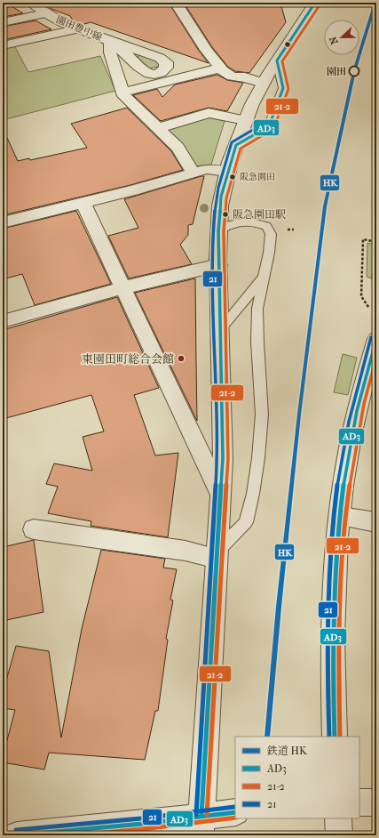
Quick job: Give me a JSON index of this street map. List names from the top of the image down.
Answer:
{
  "streets": {
    "street": ["園田豊中線"]
  },
  "places": [
    "園田",
    "阪急園田",
    "阪急園田駅",
    "東園田町総合会館"
  ],
  "lines": [
    "rail line HK",
    "transit line AD3",
    "transit line 21-2",
    "transit line 21"
  ],
  "legend": [
    "鉄道 HK",
    "AD3",
    "21-2",
    "21"
  ],
  "north": "left"
}
